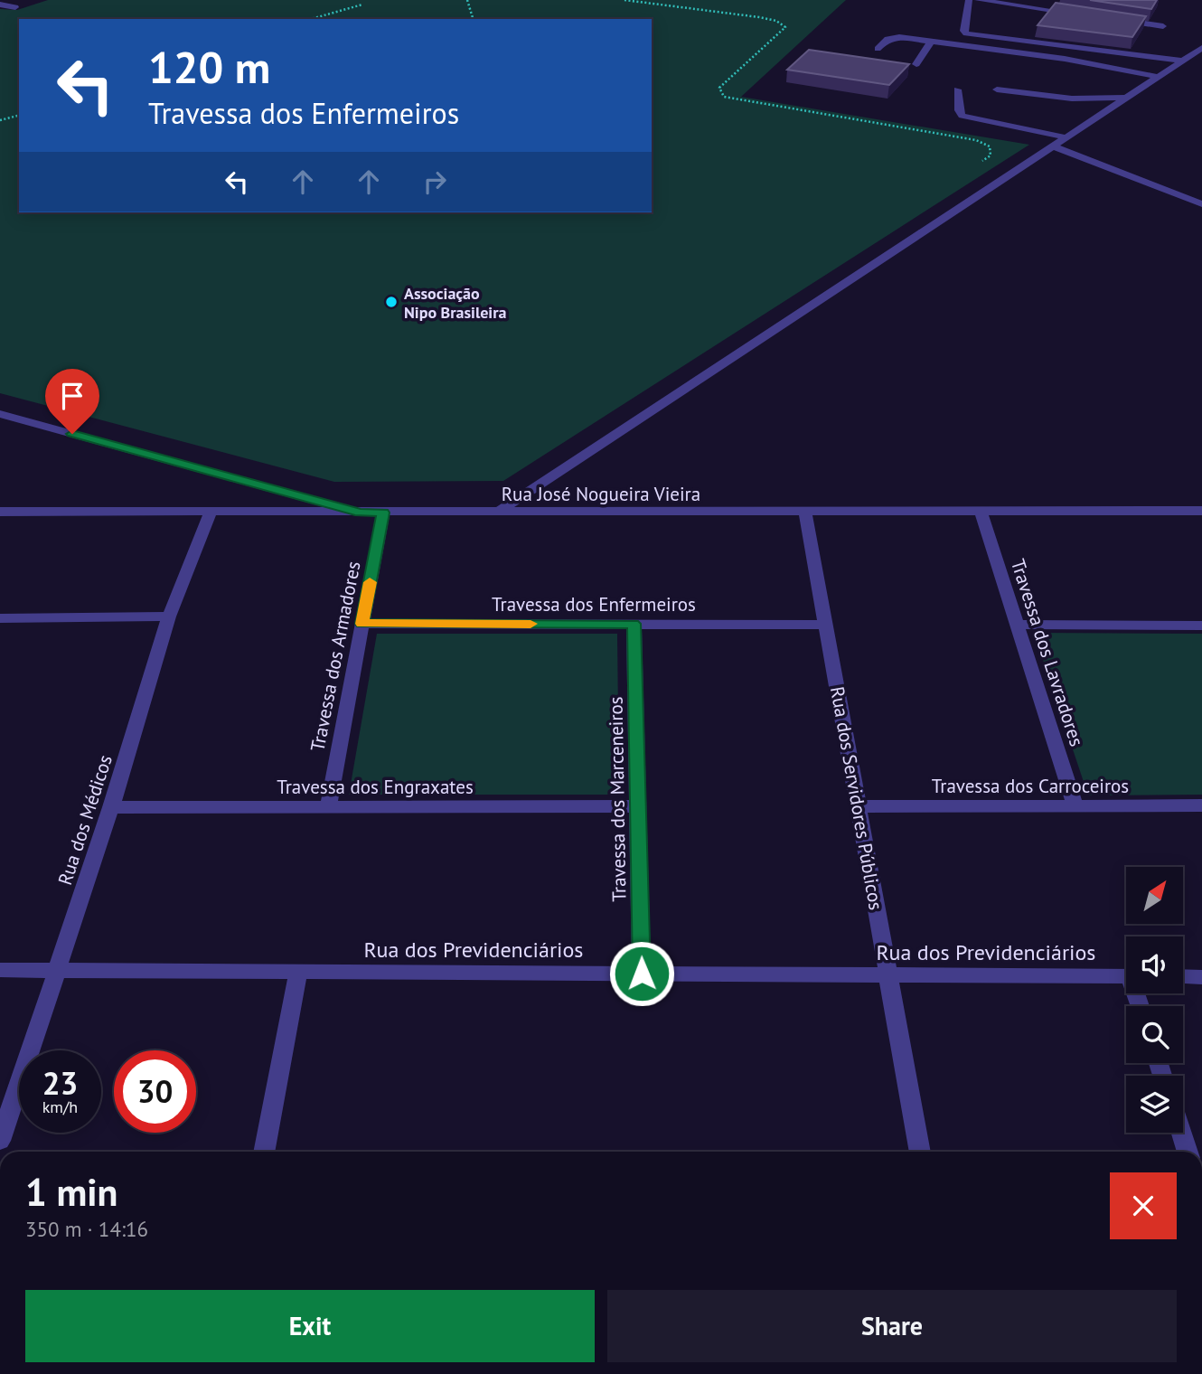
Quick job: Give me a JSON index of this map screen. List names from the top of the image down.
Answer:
{
  "streets": {
    "street": [
      "Rua José Nogueira Vieira",
      "Travessa dos Enfermeiros",
      "Travessa dos Lavradores",
      "Travessa dos Armadores",
      "Travessa dos Carroceiros",
      "Travessa dos Engraxates",
      "Rua dos Servidores Públicos",
      "Travessa dos Marceneiros",
      "Rua dos Médicos",
      "Rua dos Previdenciários"
    ]
  },
  "crossings": [
    ["Rua José Nogueira Vieira", "Travessa dos Lavradores"],
    ["Rua José Nogueira Vieira", "Travessa dos Armadores"],
    ["Rua José Nogueira Vieira", "Rua dos Servidores Públicos"],
    ["Rua José Nogueira Vieira", "Rua dos Médicos"],
    ["Travessa dos Enfermeiros", "Travessa dos Armadores"],
    ["Travessa dos Enfermeiros", "Rua dos Servidores Públicos"],
    ["Travessa dos Enfermeiros", "Travessa dos Marceneiros"],
    ["Travessa dos Lavradores", "Travessa dos Carroceiros"],
    ["Travessa dos Armadores", "Travessa dos Engraxates"],
    ["Travessa dos Carroceiros", "Rua dos Servidores Públicos"],
    ["Travessa dos Engraxates", "Travessa dos Marceneiros"],
    ["Travessa dos Engraxates", "Rua dos Médicos"],
    ["Rua dos Servidores Públicos", "Rua dos Previdenciários"],
    ["Travessa dos Marceneiros", "Rua dos Previdenciários"],
    ["Rua dos Médicos", "Rua dos Previdenciários"]
  ],
  "places": ["Associação Nipo Brasileira"],
  "north": "top right",
  "page": {
    "turn": ["120 m", "Travessa dos Enfermeiros"],
    "speed": "23 km/h",
    "limit": "30",
    "heading": ["1 min", "350 m · 14:16"],
    "buttons": ["Exit", "Share"]
  }
}
